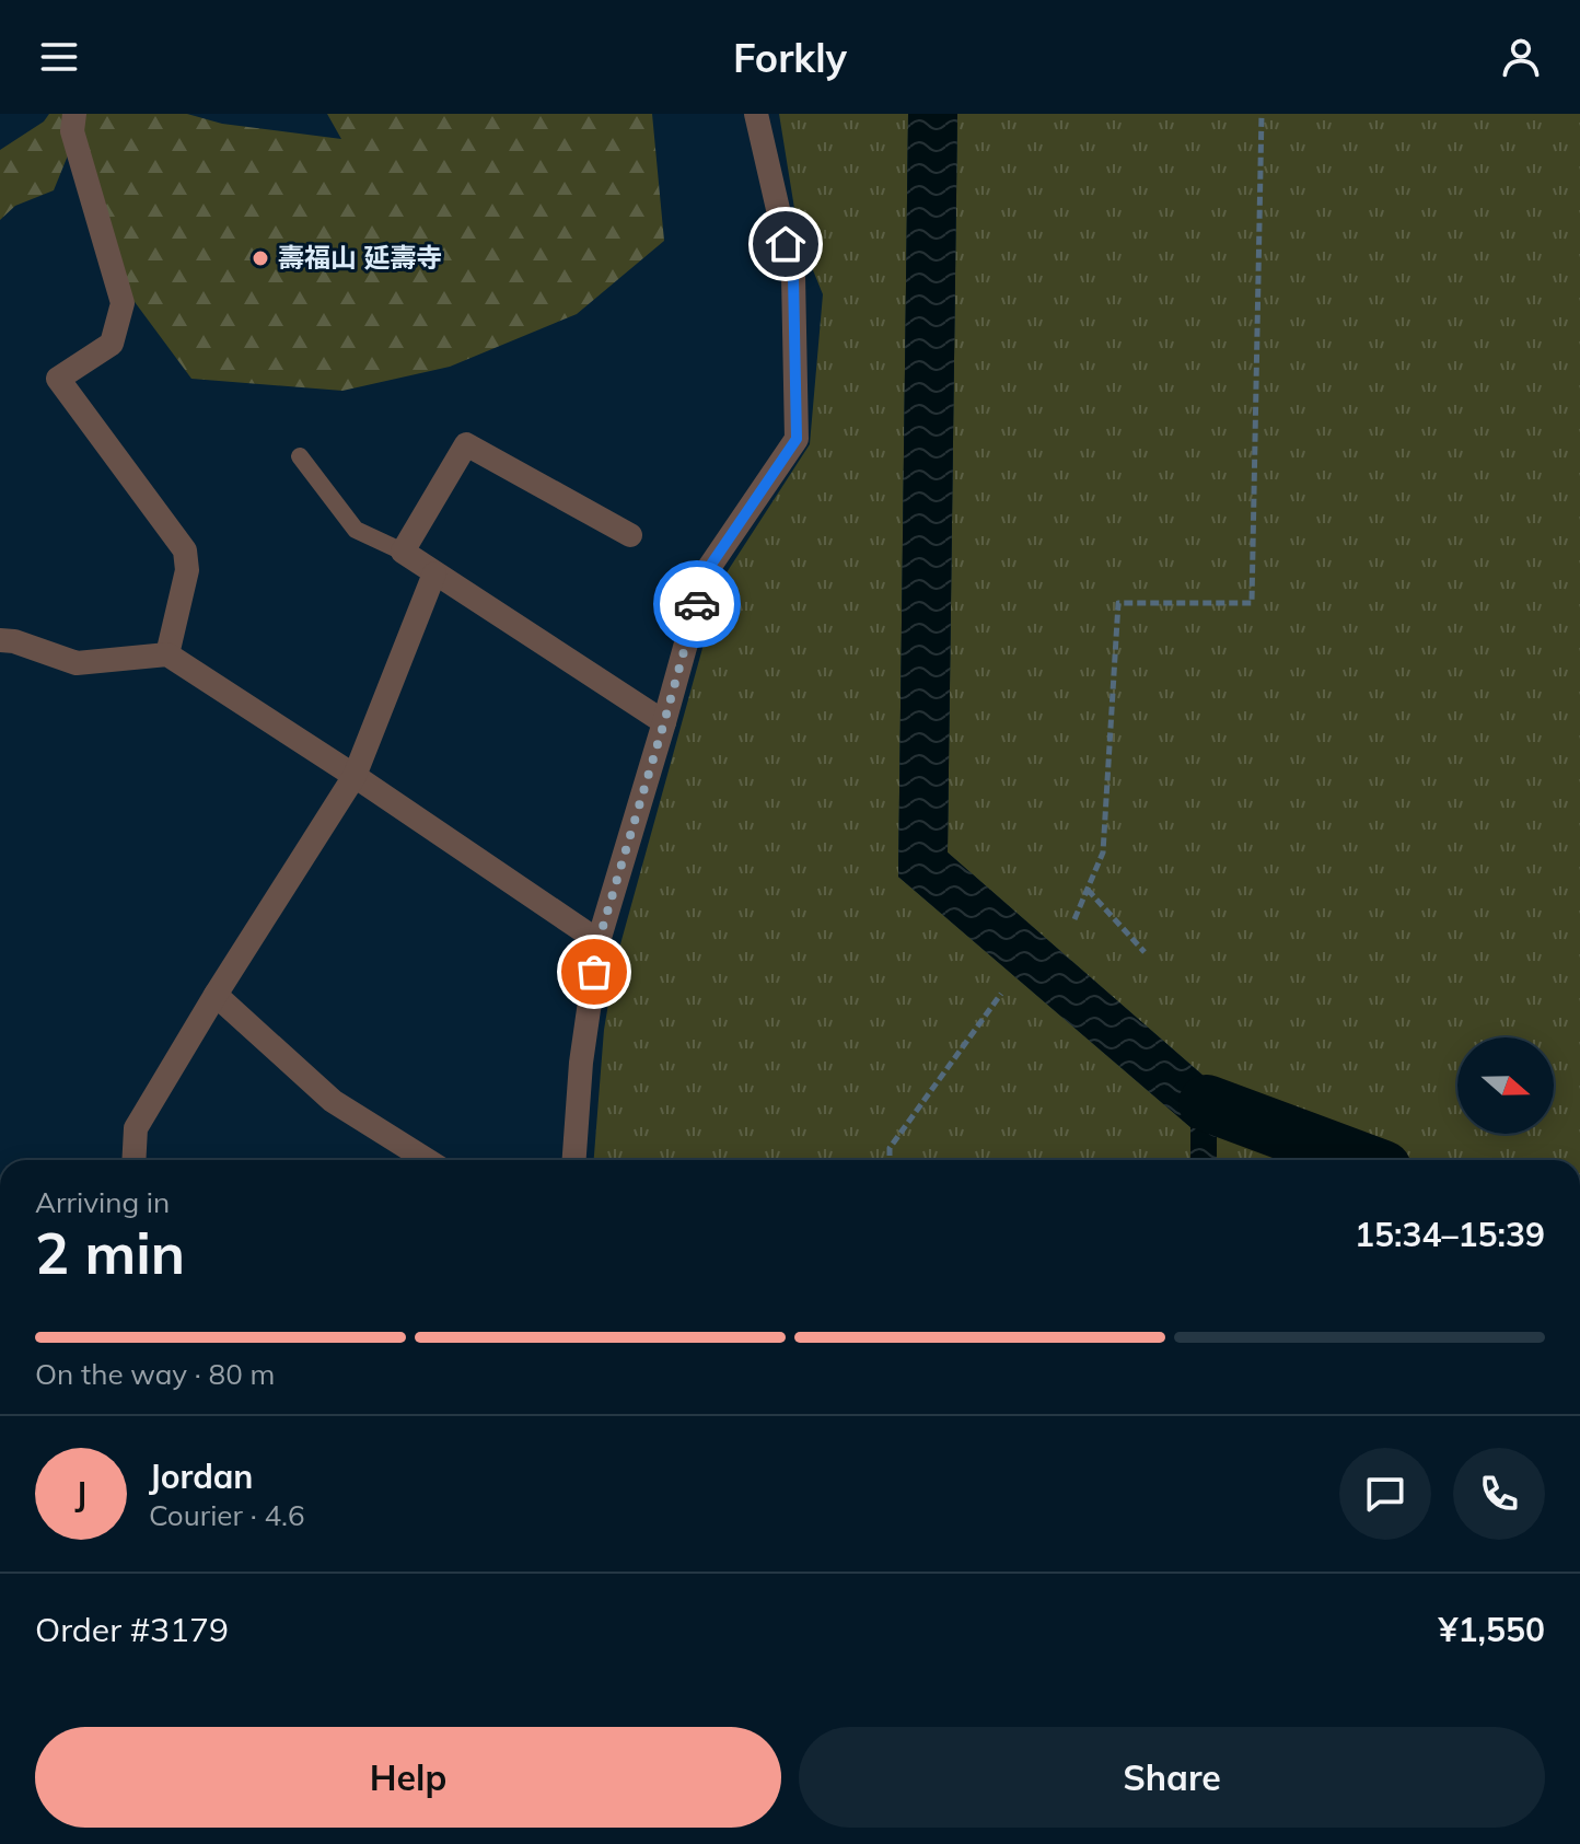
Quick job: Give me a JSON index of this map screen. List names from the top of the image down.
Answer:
{
  "places": ["壽福山 延壽寺"],
  "north": "right",
  "page": {
    "header": "Forkly",
    "heading": ["2 min", "Arriving in", "15:34–15:39"],
    "panel": [
      "Jordan",
      "Courier · 4.6",
      "Order #3179",
      "¥1,550"
    ],
    "bar": "On the way · 80 m",
    "round": "J",
    "buttons": ["Help", "Share"]
  }
}
